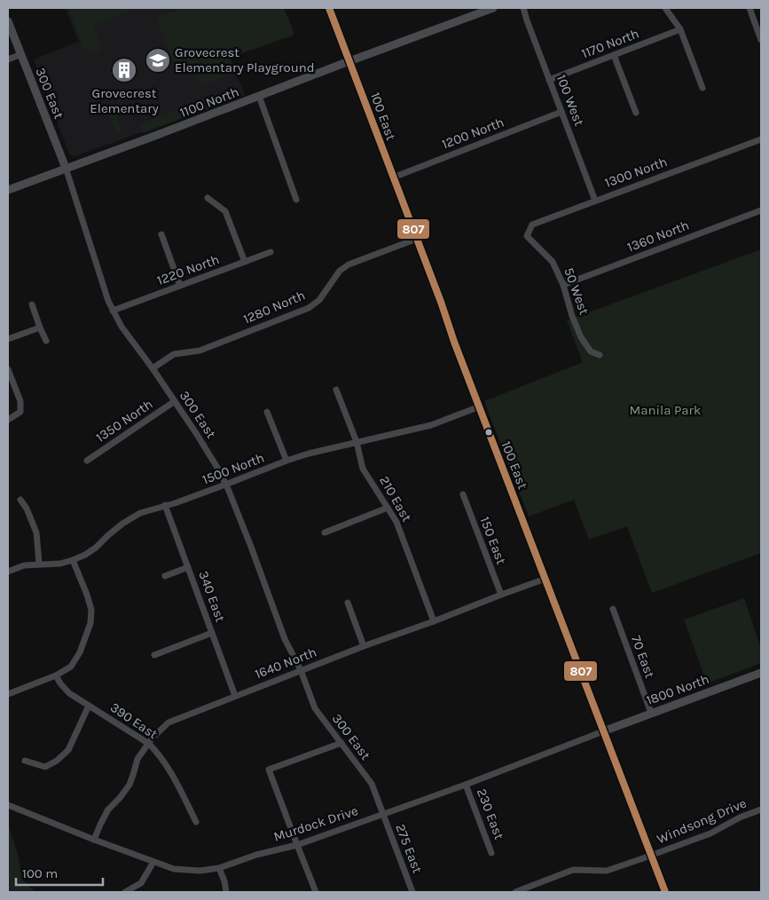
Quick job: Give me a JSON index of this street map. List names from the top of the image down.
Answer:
{
  "streets": {
    "main road": [
      "300 East",
      "1100 North",
      "100 East",
      "1800 North"
    ],
    "street": [
      "1170 North",
      "100 West",
      "1200 North",
      "1300 North",
      "1360 North",
      "1220 North",
      "50 West",
      "1280 North",
      "1350 North",
      "1500 North",
      "210 East",
      "150 East",
      "340 East",
      "70 East",
      "1640 North",
      "390 East",
      "230 East",
      "Windsong Drive",
      "Murdock Drive",
      "275 East"
    ]
  },
  "crossings": [
    ["1170 North", "100 West"],
    ["300 East", "1100 North"],
    ["300 East", "1220 North"],
    ["300 East", "1280 North"],
    ["300 East", "1350 North"],
    ["300 East", "1500 North"],
    ["300 East", "1640 North"],
    ["300 East", "Murdock Drive"],
    ["300 East", "275 East"],
    ["100 West", "1200 North"],
    ["100 West", "1300 North"],
    ["1100 North", "100 East"],
    ["100 East", "1200 North"],
    ["100 East", "1280 North"],
    ["100 East", "1500 North"],
    ["100 East", "1640 North"],
    ["100 East", "1800 North"],
    ["100 East", "Windsong Drive"],
    ["100 East", "Murdock Drive"],
    ["1300 North", "50 West"],
    ["1360 North", "50 West"],
    ["1500 North", "210 East"],
    ["1500 North", "340 East"],
    ["210 East", "1640 North"],
    ["150 East", "1640 North"],
    ["340 East", "1640 North"],
    ["70 East", "1800 North"],
    ["1640 North", "390 East"],
    ["1640 North", "Murdock Drive"],
    ["1800 North", "Murdock Drive"],
    ["230 East", "Murdock Drive"],
    ["Murdock Drive", "275 East"]
  ],
  "parks": ["Manila Park"],
  "places": {
    "school or university": ["Grovecrest Elementary Playground"],
    "building": ["Grovecrest Elementary"]
  },
  "lines": ["transit line 807"],
  "scale_bar": "100 m"
}
